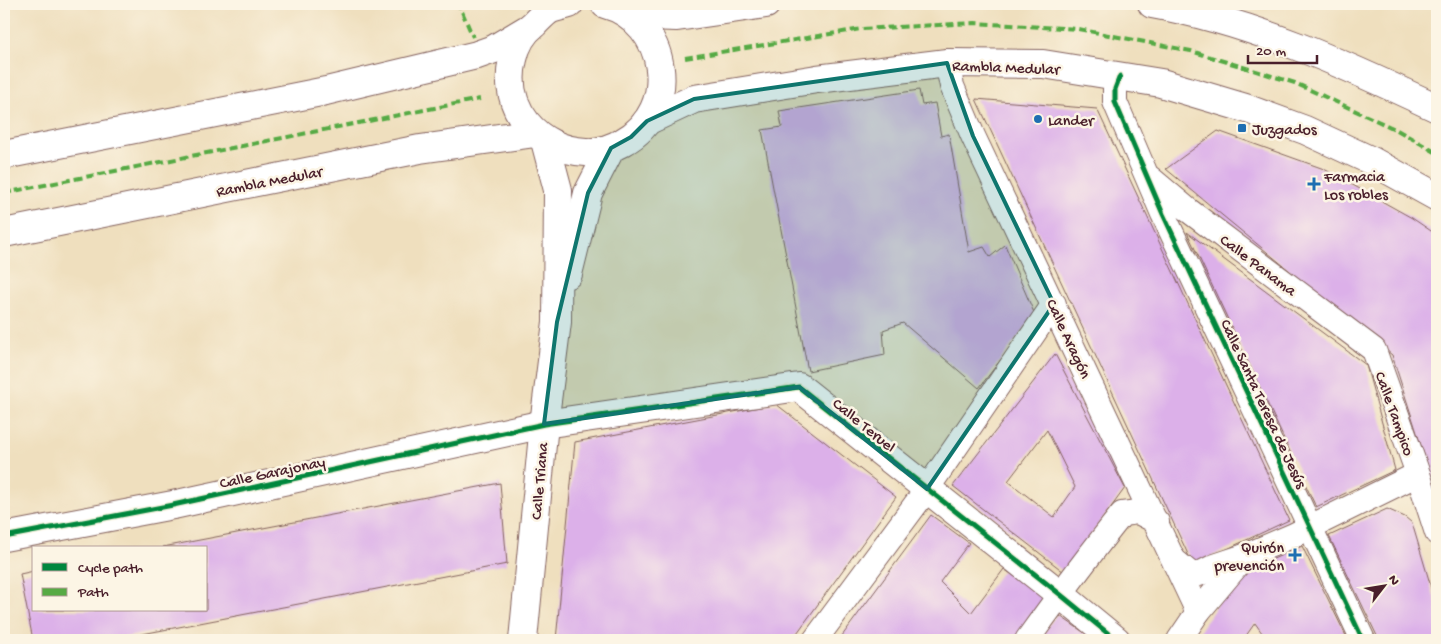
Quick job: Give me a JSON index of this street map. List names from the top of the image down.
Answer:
{
  "streets": {
    "main road": [
      "Rambla Medular",
      "Calle Teruel",
      "Calle Garajonay",
      "Calle Triana"
    ],
    "street": [
      "Calle Panama",
      "Calle Aragón",
      "Calle Santa Teresa de Jesús",
      "Calle Tampico"
    ]
  },
  "crossings": [
    ["Rambla Medular", "Calle Aragón"],
    ["Rambla Medular", "Calle Santa Teresa de Jesús"],
    ["Rambla Medular", "Calle Triana"],
    ["Calle Panama", "Calle Santa Teresa de Jesús"],
    ["Calle Panama", "Calle Tampico"],
    ["Calle Teruel", "Calle Garajonay"],
    ["Calle Teruel", "Calle Triana"],
    ["Calle Garajonay", "Calle Triana"]
  ],
  "places": {
    "other": ["Lander"],
    "transit": ["Juzgados"],
    "health": ["Farmacia Los robles", "Quirón prevención"]
  },
  "legend": ["Cycle path", "Path"],
  "scale_bar": "20 m",
  "north": "top right"
}
